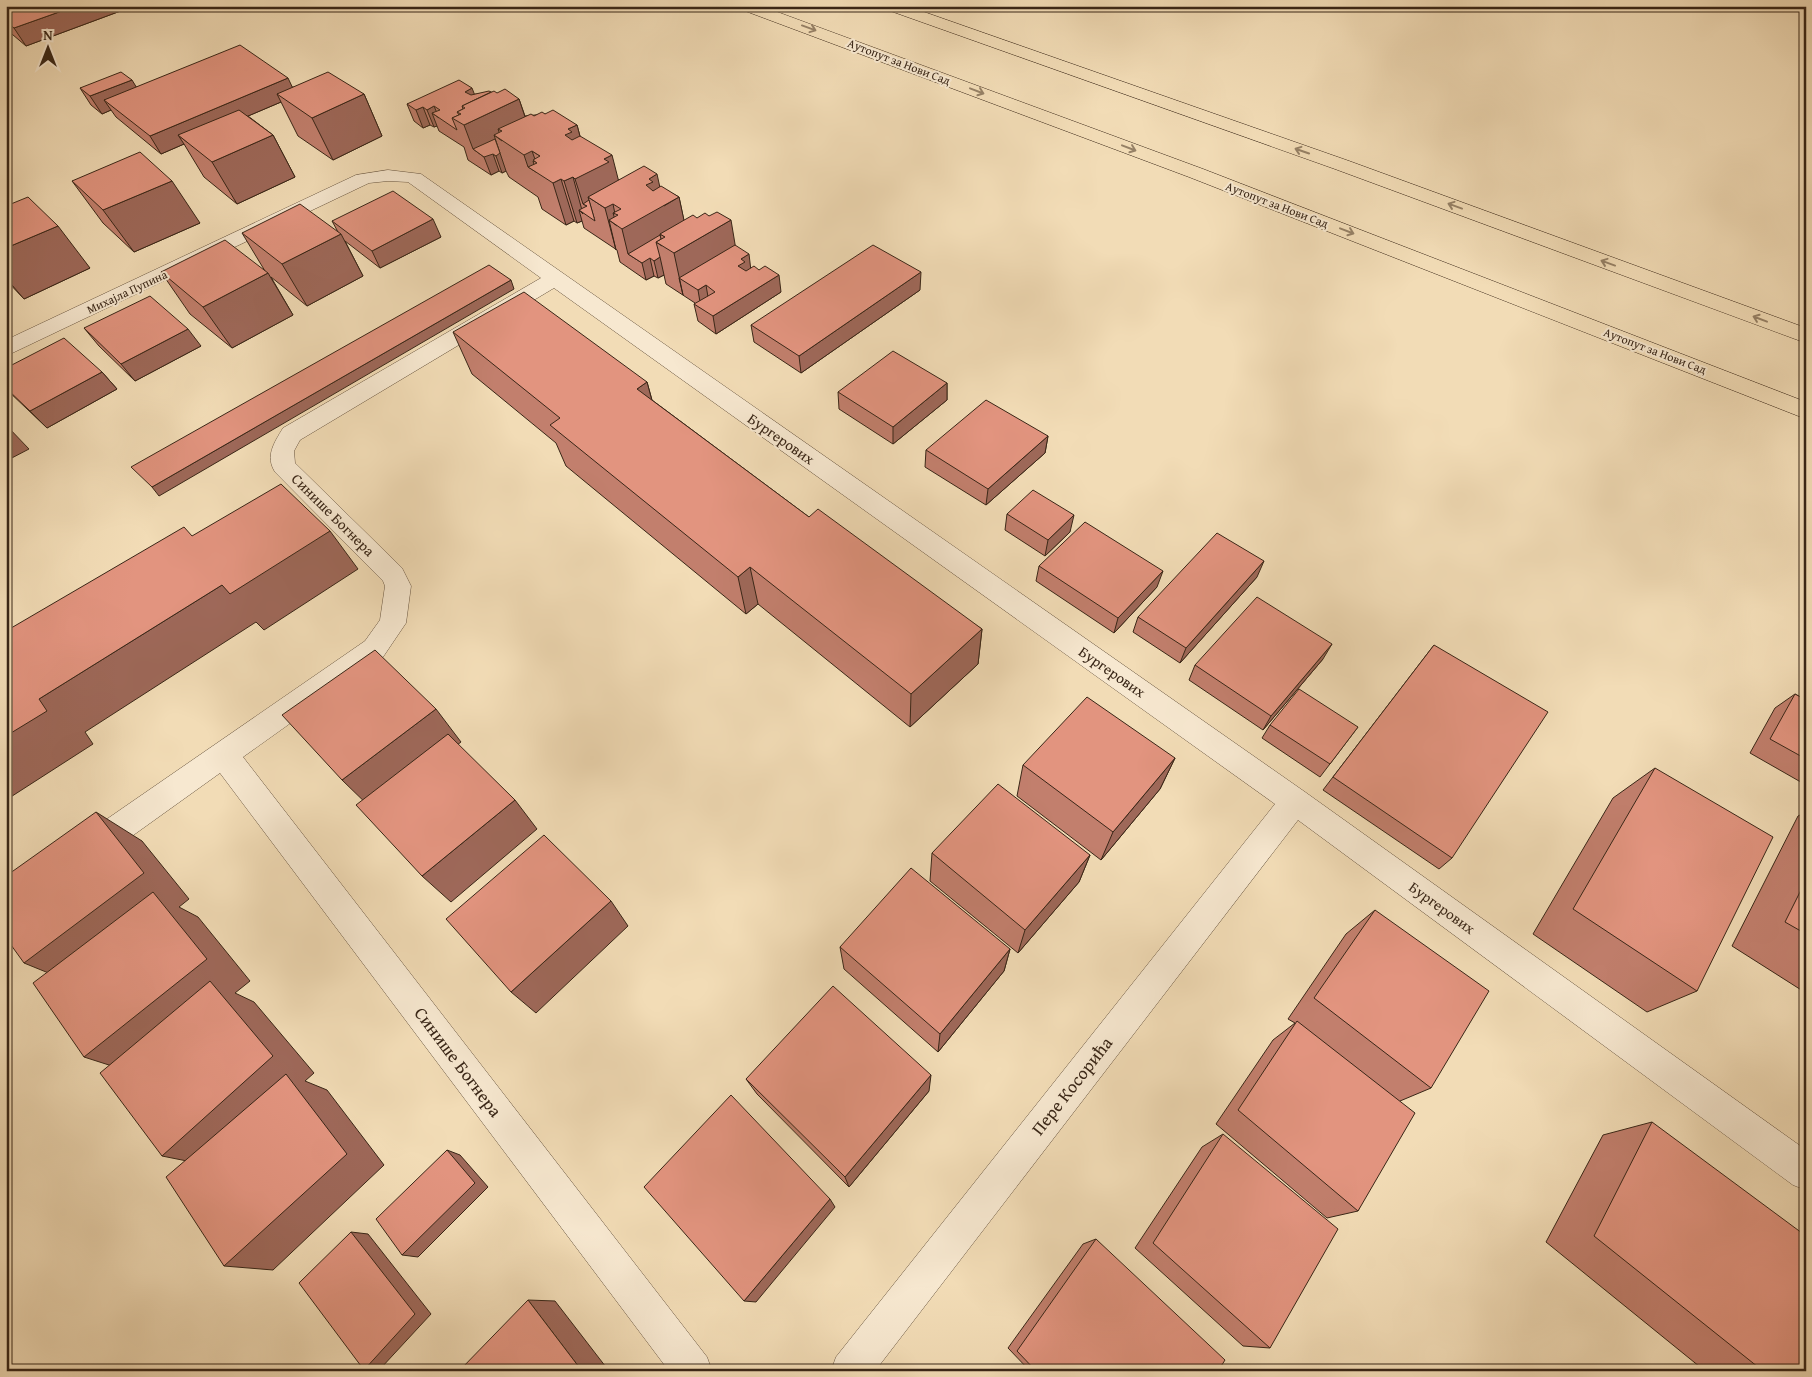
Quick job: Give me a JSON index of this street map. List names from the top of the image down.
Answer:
{
  "streets": {
    "main road": ["Аутопут за Нови Сад"],
    "street": [
      "Михајла Пупина",
      "Бургерових",
      "Синише Богнера",
      "Пере Косорића"
    ]
  },
  "crossings": [
    ["Михајла Пупина", "Бургерових"],
    ["Бургерових", "Синише Богнера"],
    ["Бургерових", "Пере Косорића"]
  ],
  "north": "top"
}
